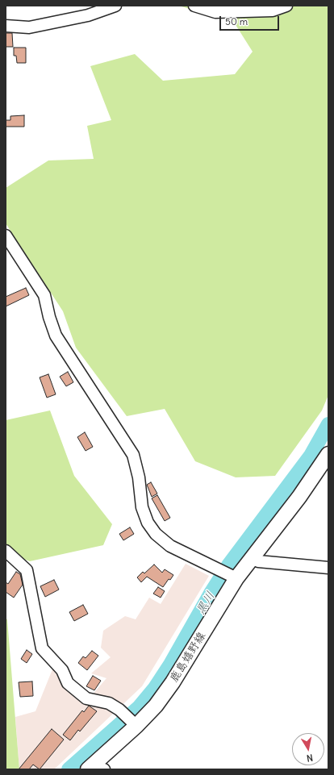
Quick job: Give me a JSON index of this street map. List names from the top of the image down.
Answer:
{
  "streets": {
    "main road": ["鹿島嬉野線"]
  },
  "water": ["黒川"],
  "scale_bar": "50 m",
  "north": "bottom"
}
